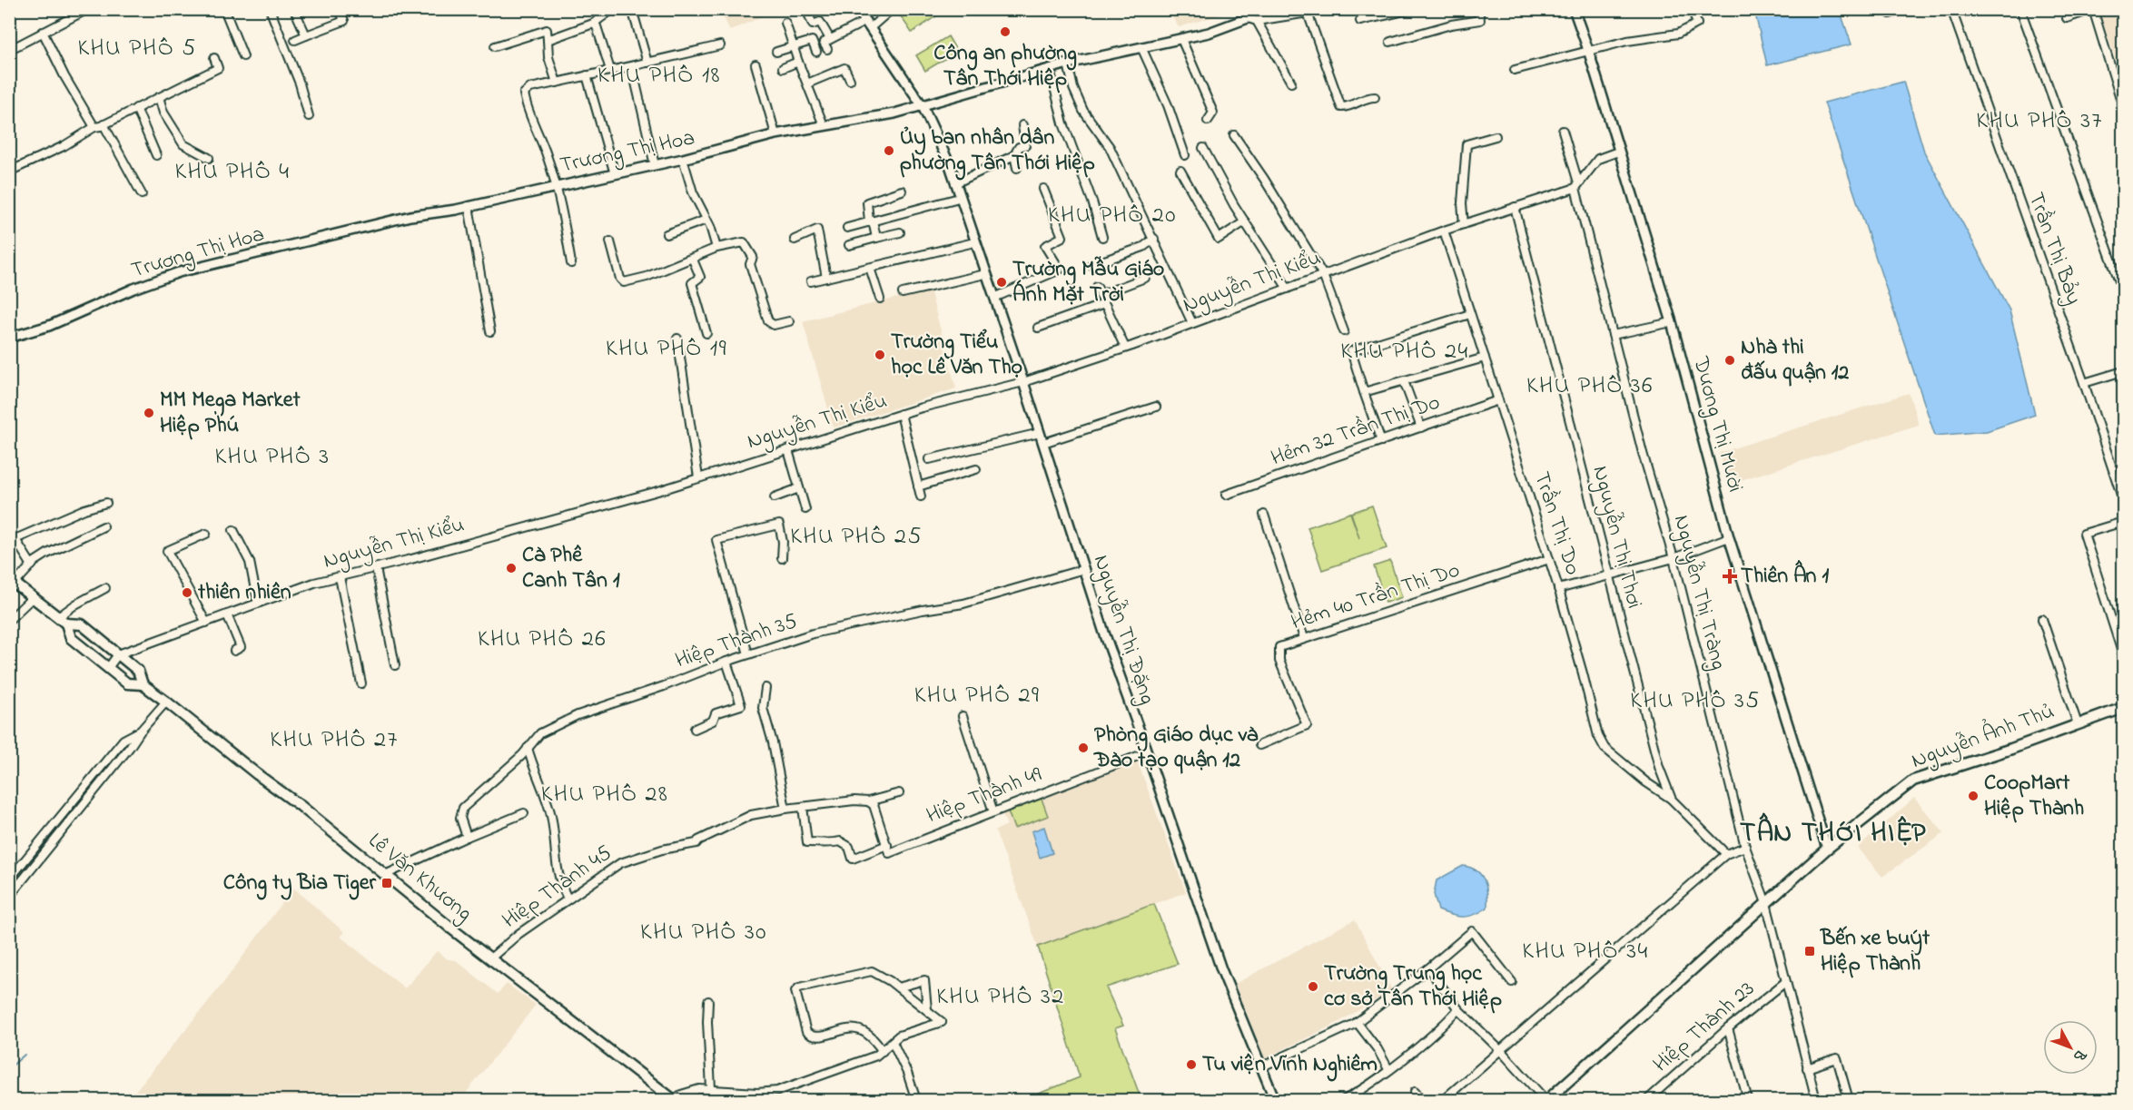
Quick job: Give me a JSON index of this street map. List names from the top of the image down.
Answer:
{
  "streets": {
    "main road": ["Nguyễn Ảnh Thủ", "Lê Văn Khương"],
    "street": [
      "Trương Thị Hoa",
      "Trần Thị Bảy",
      "Nguyễn Thị Kiểu",
      "Dương Thị Mười",
      "Hẻm 32 Trần Thị Do",
      "Trần Thị Do",
      "Nguyễn Thị Thơi",
      "Nguyễn Thị Tràng",
      "Hẻm 40 Trần Thị Do",
      "Nguyễn Thị Đặng",
      "Hiệp Thành 35",
      "Hiệp Thành 49",
      "Hiệp Thành 45",
      "Hiệp Thành 23"
    ]
  },
  "crossings": [
    ["Trương Thị Hoa", "Nguyễn Thị Đặng"],
    ["Nguyễn Thị Kiểu", "Trần Thị Do"],
    ["Nguyễn Thị Kiểu", "Nguyễn Thị Thơi"],
    ["Nguyễn Thị Kiểu", "Nguyễn Thị Tràng"],
    ["Nguyễn Thị Kiểu", "Nguyễn Thị Đặng"],
    ["Nguyễn Thị Kiểu", "Lê Văn Khương"],
    ["Dương Thị Mười", "Nguyễn Ảnh Thủ"],
    ["Hẻm 32 Trần Thị Do", "Trần Thị Do"],
    ["Trần Thị Do", "Nguyễn Thị Thơi"],
    ["Trần Thị Do", "Hẻm 40 Trần Thị Do"],
    ["Nguyễn Thị Tràng", "Nguyễn Ảnh Thủ"],
    ["Nguyễn Thị Tràng", "Hiệp Thành 23"],
    ["Nguyễn Thị Đặng", "Hiệp Thành 35"],
    ["Nguyễn Thị Đặng", "Hiệp Thành 49"],
    ["Lê Văn Khương", "Hiệp Thành 45"]
  ],
  "districts": [
    "KHU PHỐ 5",
    "KHU PHỐ 18",
    "KHU PHỐ 37",
    "KHU PHỐ 4",
    "KHU PHỐ 20",
    "KHU PHỐ 19",
    "KHU PHỐ 24",
    "KHU PHỐ 36",
    "KHU PHỐ 3",
    "KHU PHỐ 25",
    "KHU PHỐ 26",
    "KHU PHỐ 29",
    "KHU PHỐ 35",
    "KHU PHỐ 27",
    "KHU PHỐ 28",
    "TÂN THỚI HIỆP",
    "KHU PHỐ 30",
    "KHU PHỐ 34",
    "KHU PHỐ 32"
  ],
  "places": {
    "other": [
      "Công an phường Tân Thới Hiệp",
      "Ủy ban nhân dân phường Tân Thới Hiệp",
      "Trường Mẫu Giáo Ánh Mặt Trời",
      "Trường Tiểu học Lê Văn Thọ",
      "Nhà thi đấu quận 12",
      "MM Mega Market Hiệp Phú",
      "Cà Phê Canh Tân 1",
      "thiên nhiên",
      "Phòng Giáo dục và Đào tạo quận 12",
      "CoopMart Hiệp Thành",
      "Trường Trung học cơ sở Tân Thới Hiệp",
      "Tu viện Vĩnh Nghiêm"
    ],
    "health": ["Thiên Ân 1"],
    "transit": ["Công ty Bia Tiger", "Bến xe buýt Hiệp Thành"]
  },
  "north": "bottom right"
}
